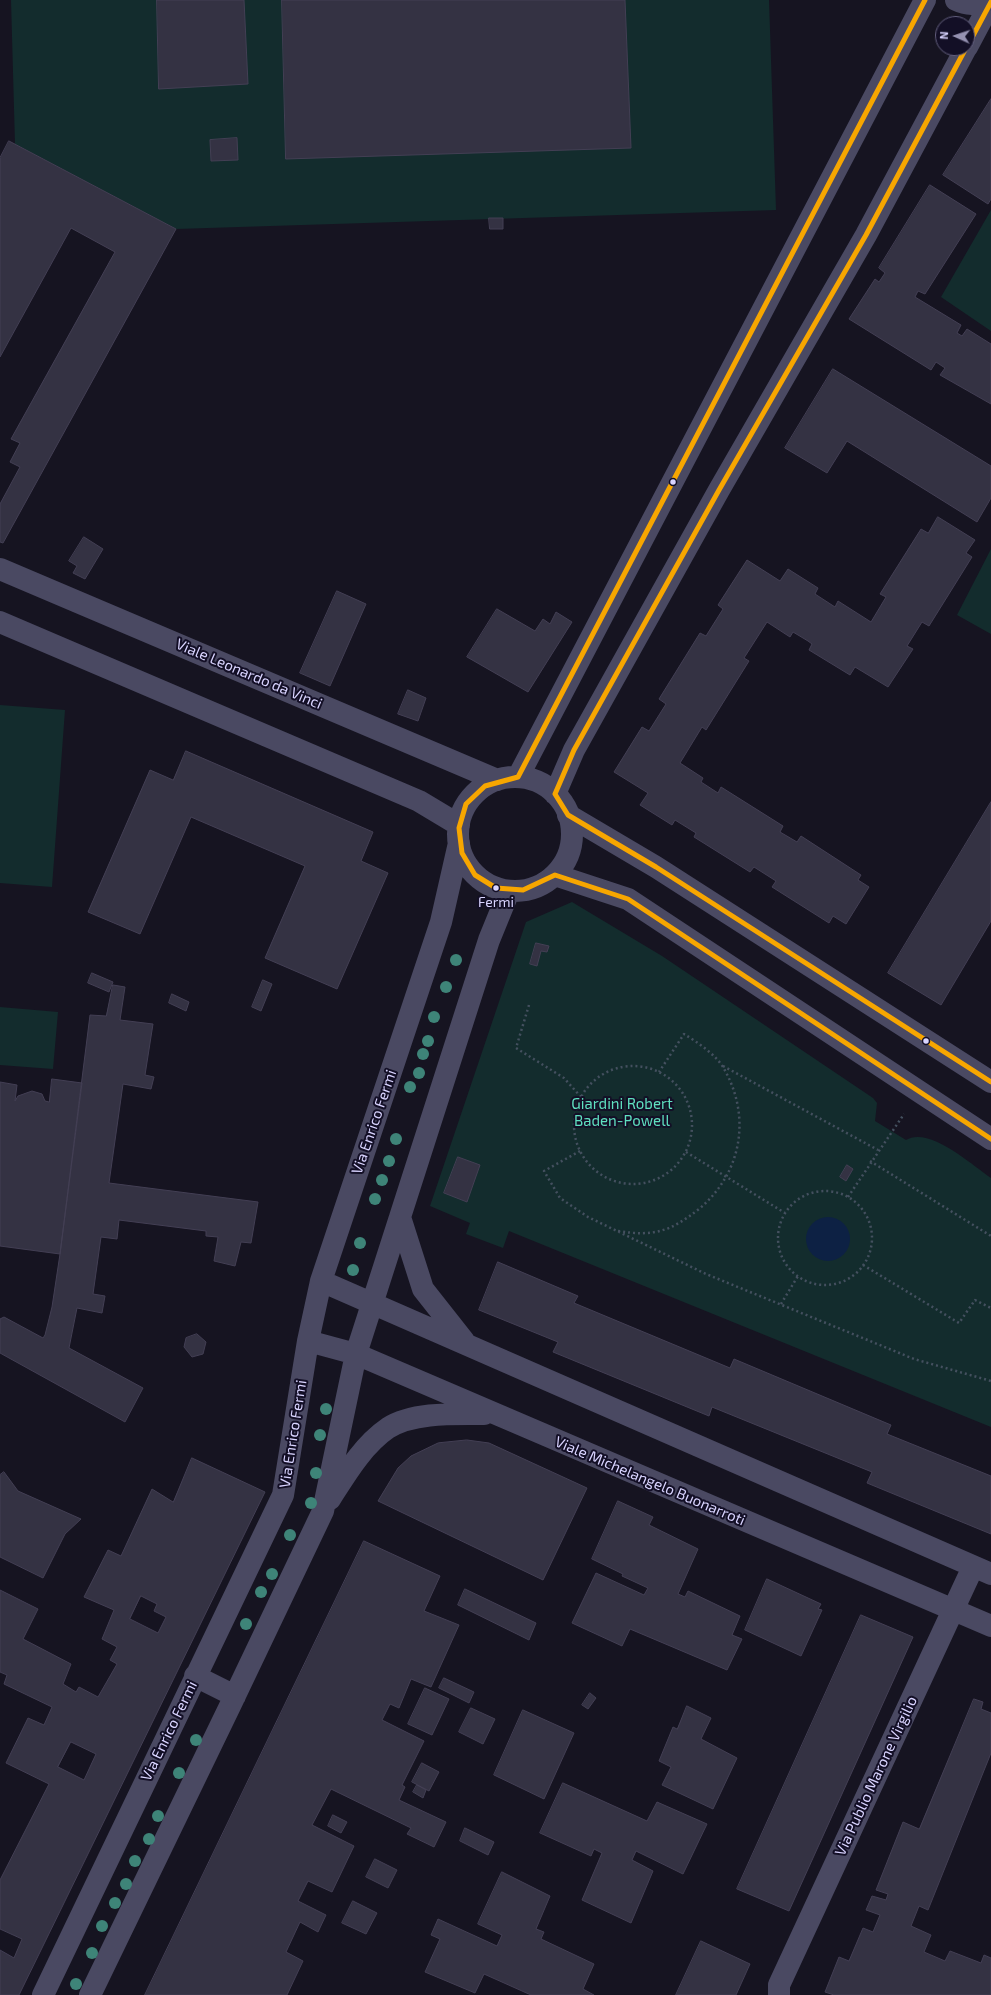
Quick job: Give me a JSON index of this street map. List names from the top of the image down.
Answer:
{
  "streets": {
    "street": [
      "Viale Leonardo da Vinci",
      "Via Enrico Fermi",
      "Viale Michelangelo Buonarroti",
      "Via Publio Marone Virgilio"
    ]
  },
  "crossings": [
    ["Viale Leonardo da Vinci", "Via Enrico Fermi"],
    ["Via Enrico Fermi", "Viale Michelangelo Buonarroti"],
    ["Viale Michelangelo Buonarroti", "Via Publio Marone Virgilio"]
  ],
  "parks": ["Giardini Robert Baden-Powell"],
  "places": ["Fermi"],
  "north": "left"
}
